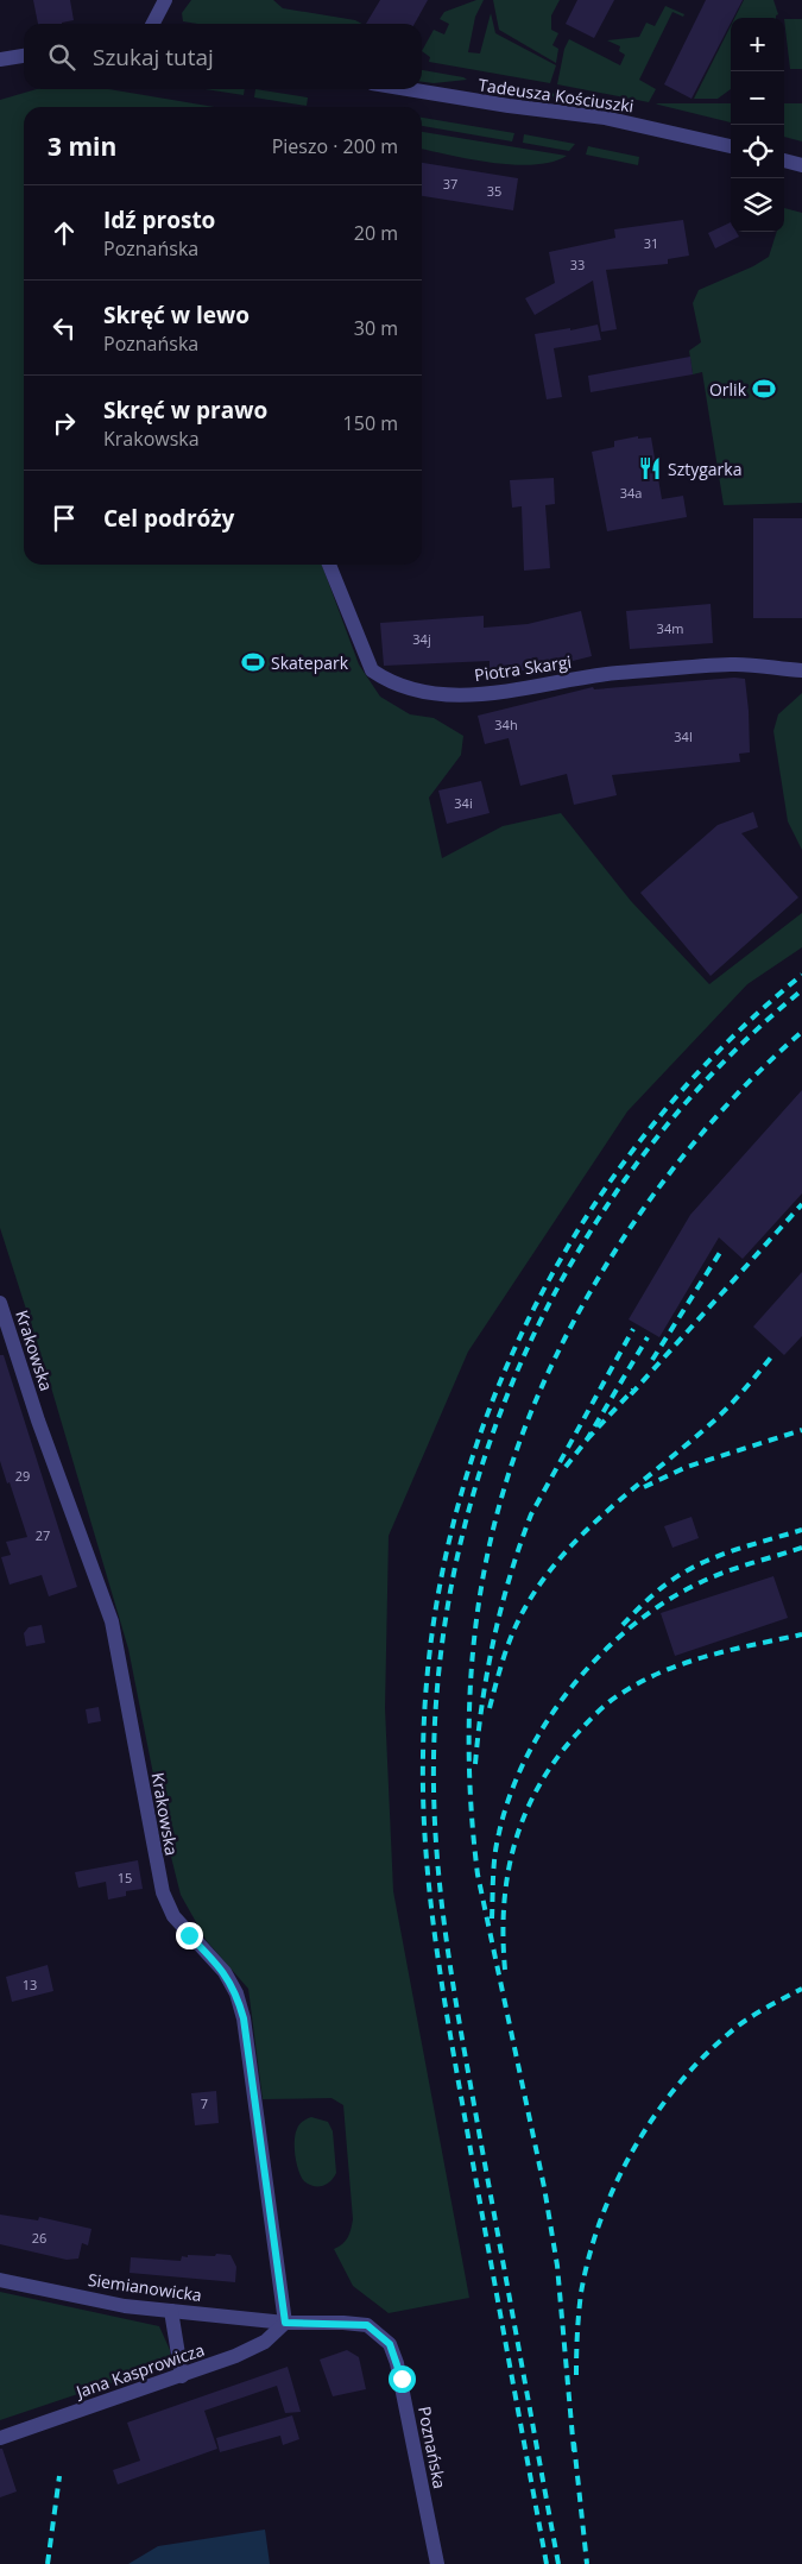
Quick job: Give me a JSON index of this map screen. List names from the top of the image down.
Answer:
{
  "streets": {
    "street": [
      "Tadeusza Kościuszki",
      "Piotra Skargi",
      "Krakowska",
      "Siemianowicka",
      "Jana Kasprowicza",
      "Poznańska"
    ]
  },
  "crossings": [
    ["Krakowska", "Siemianowicka"],
    ["Krakowska", "Jana Kasprowicza"],
    ["Krakowska", "Poznańska"],
    ["Siemianowicka", "Jana Kasprowicza"],
    ["Siemianowicka", "Poznańska"],
    ["Jana Kasprowicza", "Poznańska"]
  ],
  "places": {
    "sports": ["Orlik", "Skatepark"],
    "restaurant": ["Sztygarka"]
  },
  "house_numbers": [
    "37",
    "35",
    "31",
    "33",
    "34a",
    "34m",
    "34j",
    "34h",
    "34l",
    "34i",
    "29",
    "27",
    "15",
    "13",
    "7",
    "26"
  ],
  "page": {
    "map_buttons": ["+", "−"],
    "search": "Szukaj tutaj",
    "heading": ["3 min", "Pieszo · 200 m"],
    "list": [
      ["Idź prosto", "Poznańska", "20 m"],
      ["Skręć w lewo", "Poznańska", "30 m"],
      ["Skręć w prawo", "Krakowska", "150 m"],
      "Cel podróży"
    ]
  }
}
